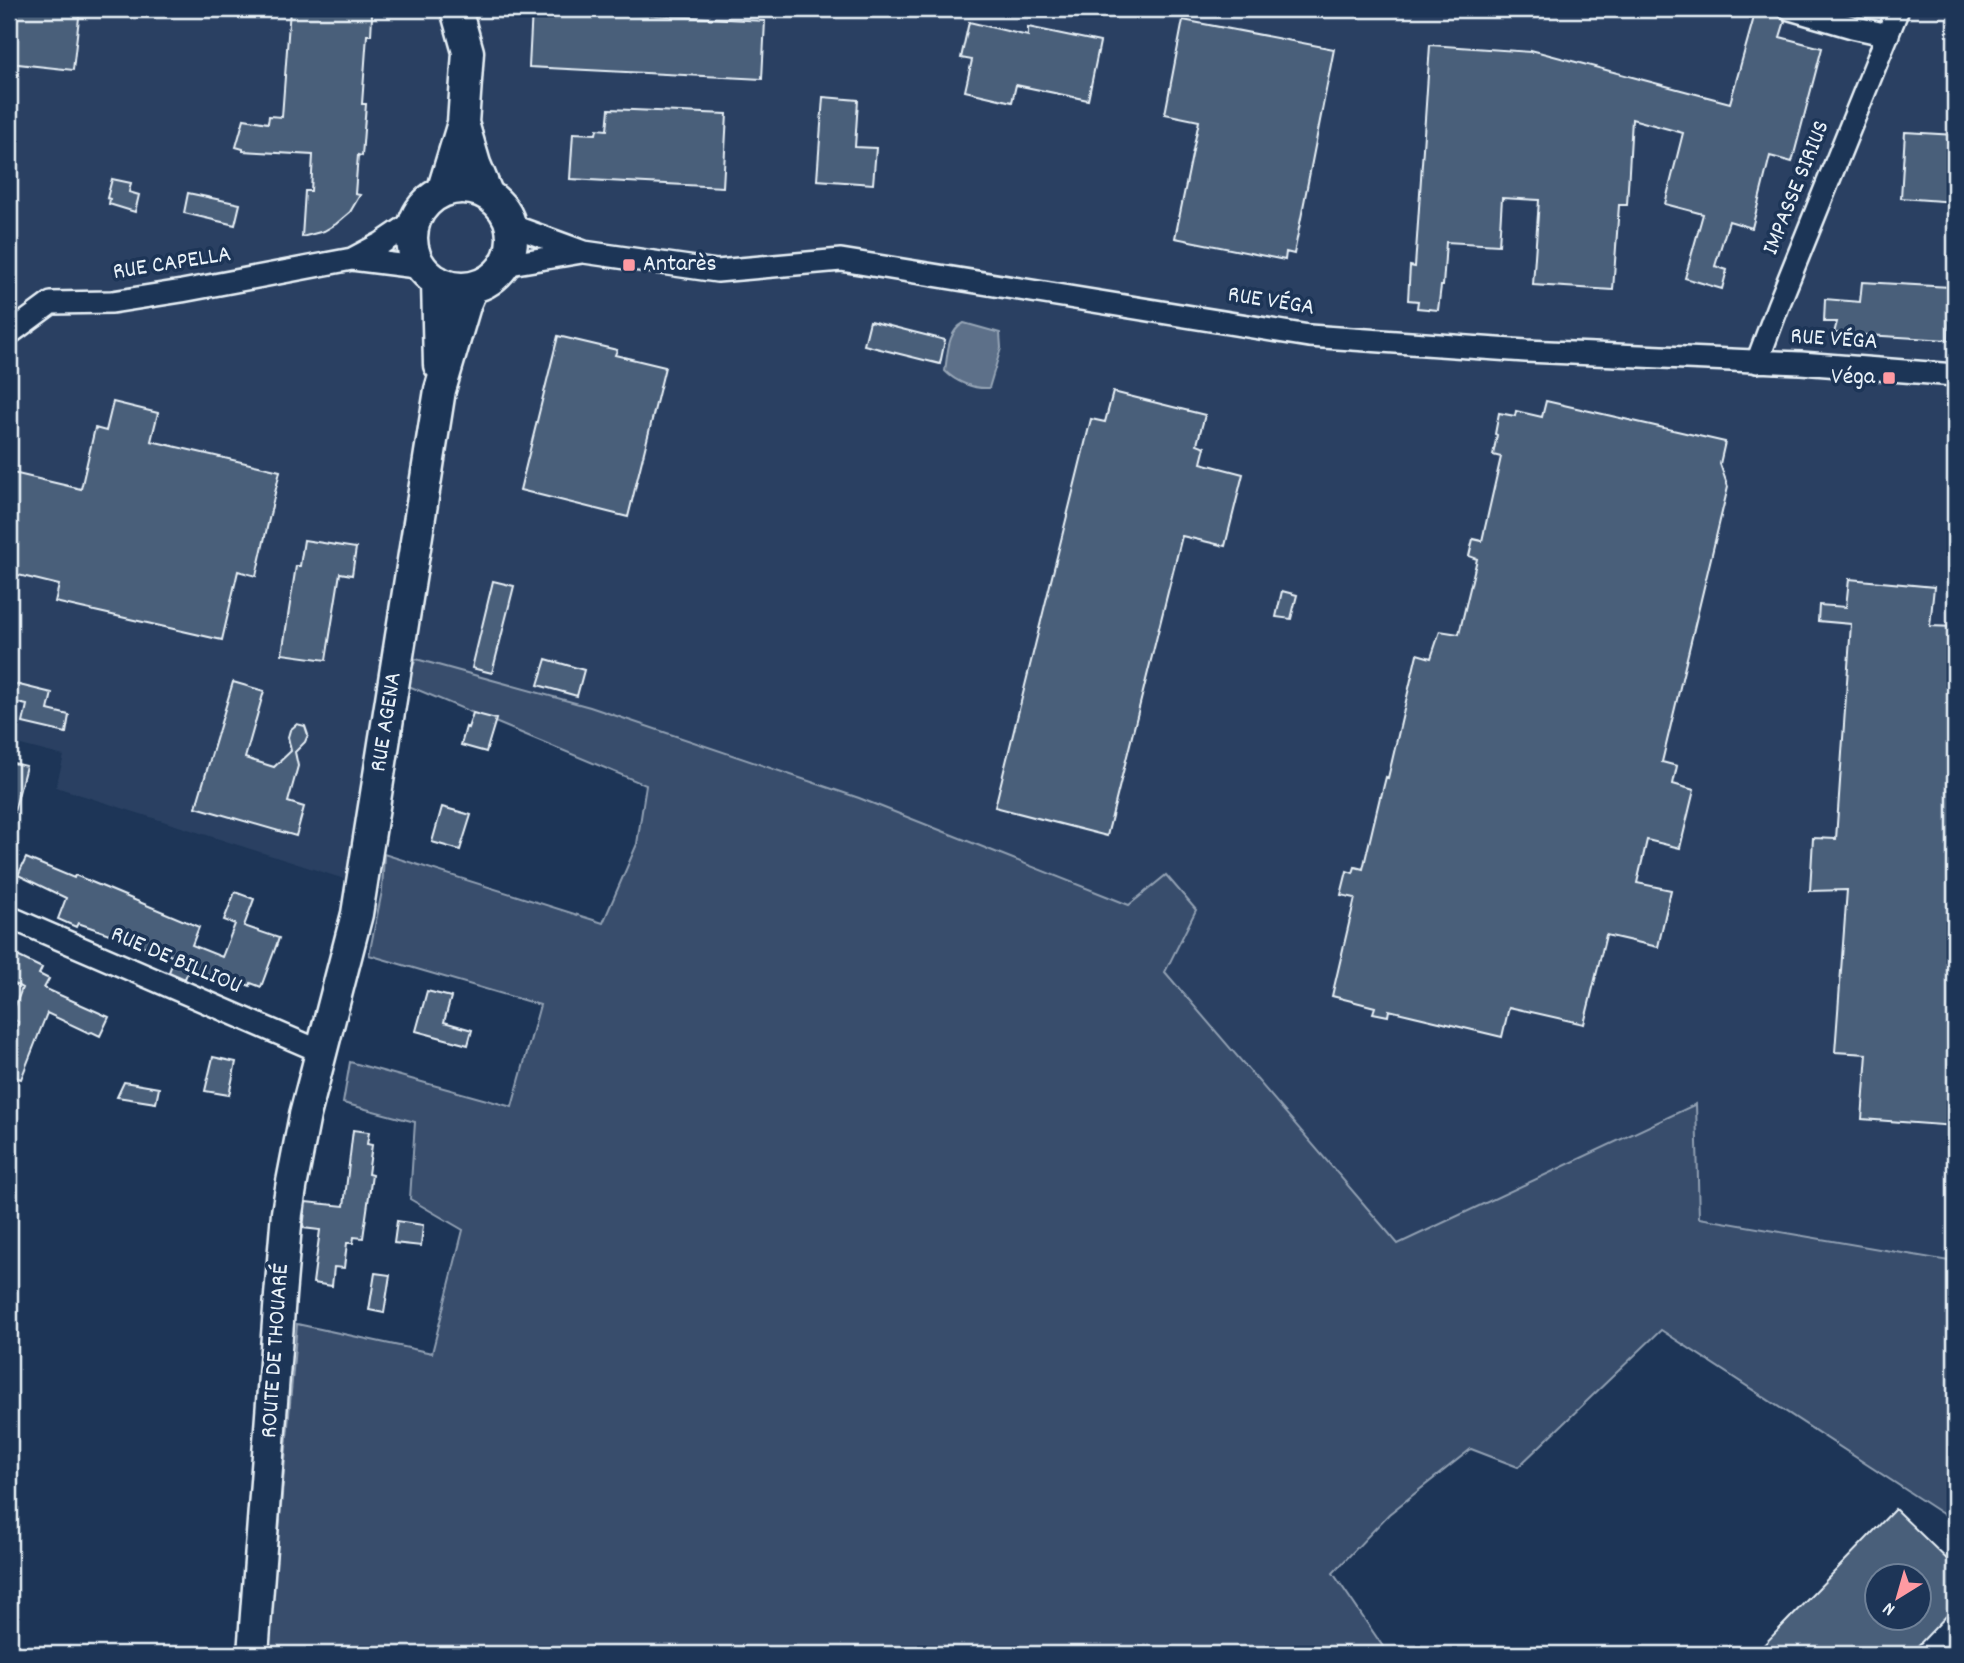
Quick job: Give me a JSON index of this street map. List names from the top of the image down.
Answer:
{
  "streets": {
    "main road": ["RUE AGENA", "ROUTE DE THOUARÉ"],
    "street": [
      "IMPASSE SIRIUS",
      "RUE CAPELLA",
      "RUE VÉGA",
      "RUE DE BILLIOU"
    ]
  },
  "crossings": [
    ["IMPASSE SIRIUS", "RUE VÉGA"],
    ["RUE CAPELLA", "RUE VÉGA"],
    ["RUE CAPELLA", "RUE AGENA"],
    ["RUE VÉGA", "RUE AGENA"],
    ["RUE AGENA", "RUE DE BILLIOU"],
    ["RUE AGENA", "ROUTE DE THOUARÉ"],
    ["RUE DE BILLIOU", "ROUTE DE THOUARÉ"]
  ],
  "places": {
    "transit": ["Antarès", "Véga"]
  },
  "north": "bottom left"
}
